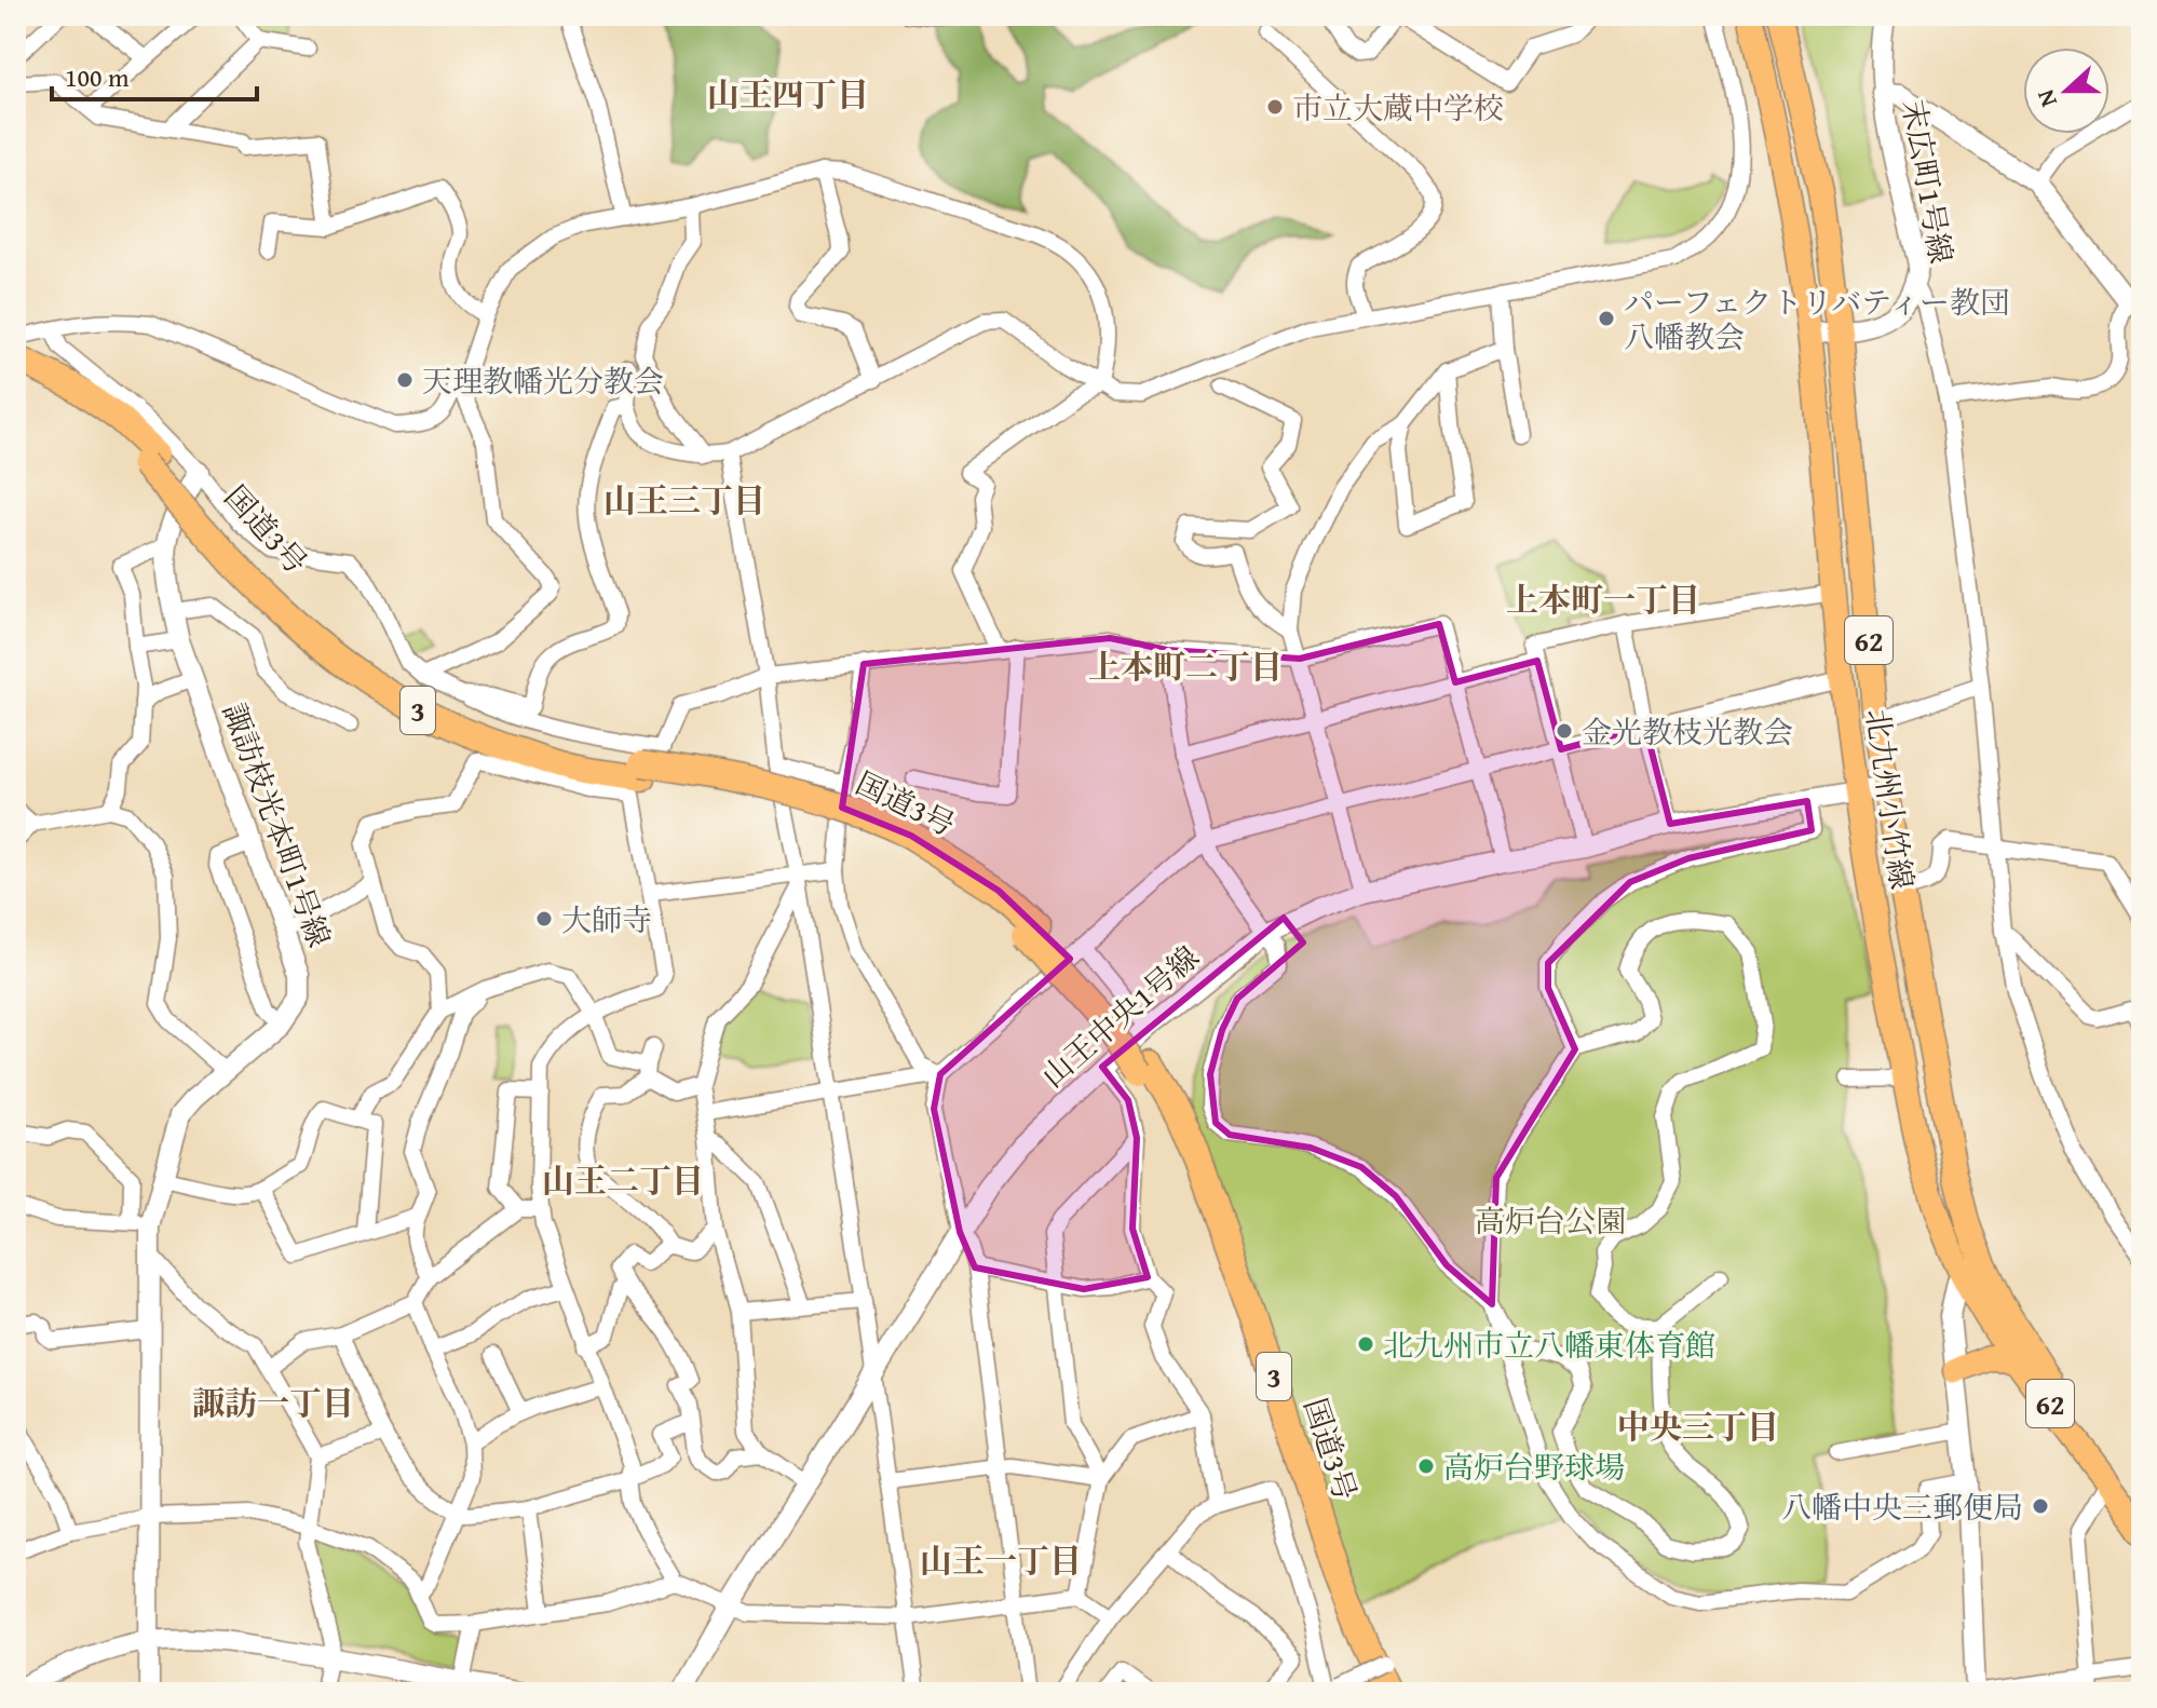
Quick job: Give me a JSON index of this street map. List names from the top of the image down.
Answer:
{
  "streets": {
    "highway": ["国道3号", "3"],
    "main road": ["62", "北九州小竹線"],
    "street": ["末広町1号線", "諏訪枝光本町1号線", "山王中央1号線"]
  },
  "crossings": [
    ["末広町1号線", "北九州小竹線"],
    ["北九州小竹線", "山王中央1号線"]
  ],
  "districts": [
    "山王四丁目",
    "山王三丁目",
    "上本町一丁目",
    "上本町二丁目",
    "山王二丁目",
    "諏訪一丁目",
    "中央三丁目",
    "山王一丁目"
  ],
  "parks": ["高炉台公園"],
  "places": [
    "市立大蔵中学校",
    "パーフェクトリバティー教団 八幡教会",
    "天理教幡光分教会",
    "金光教枝光教会",
    "大師寺",
    "北九州市立八幡東体育館",
    "高炉台野球場",
    "八幡中央三郵便局"
  ],
  "scale_bar": "100 m",
  "north": "left"
}
